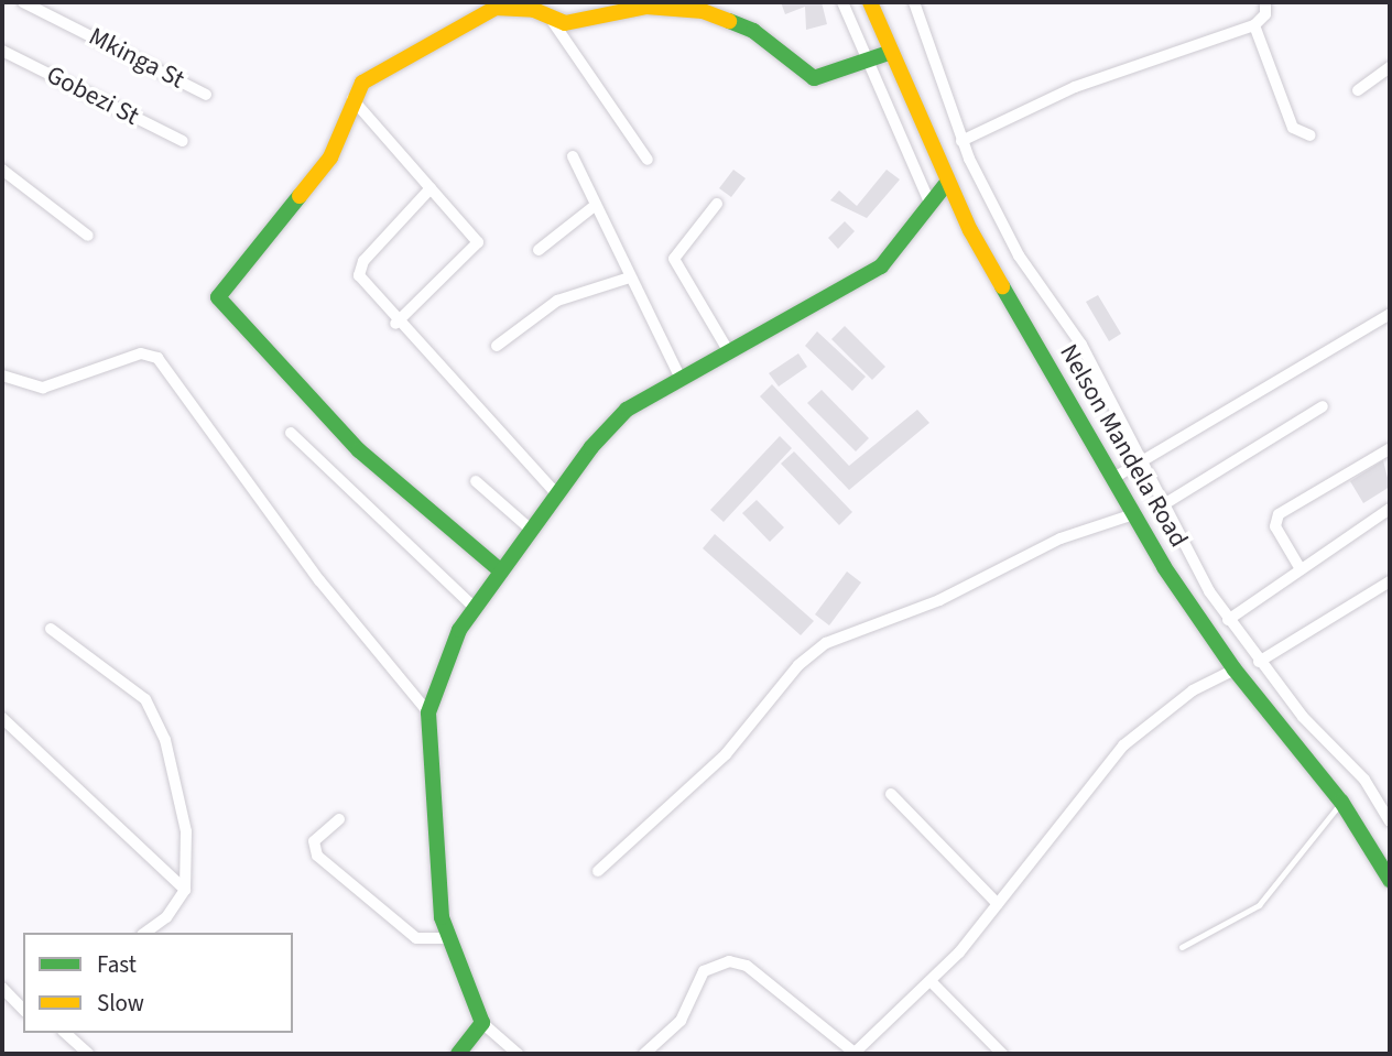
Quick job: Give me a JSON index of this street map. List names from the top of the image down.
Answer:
{
  "streets": {
    "street": ["Mkinga St", "Gobezi St", "Nelson Mandela Road"]
  },
  "legend": ["Fast", "Slow"]
}
